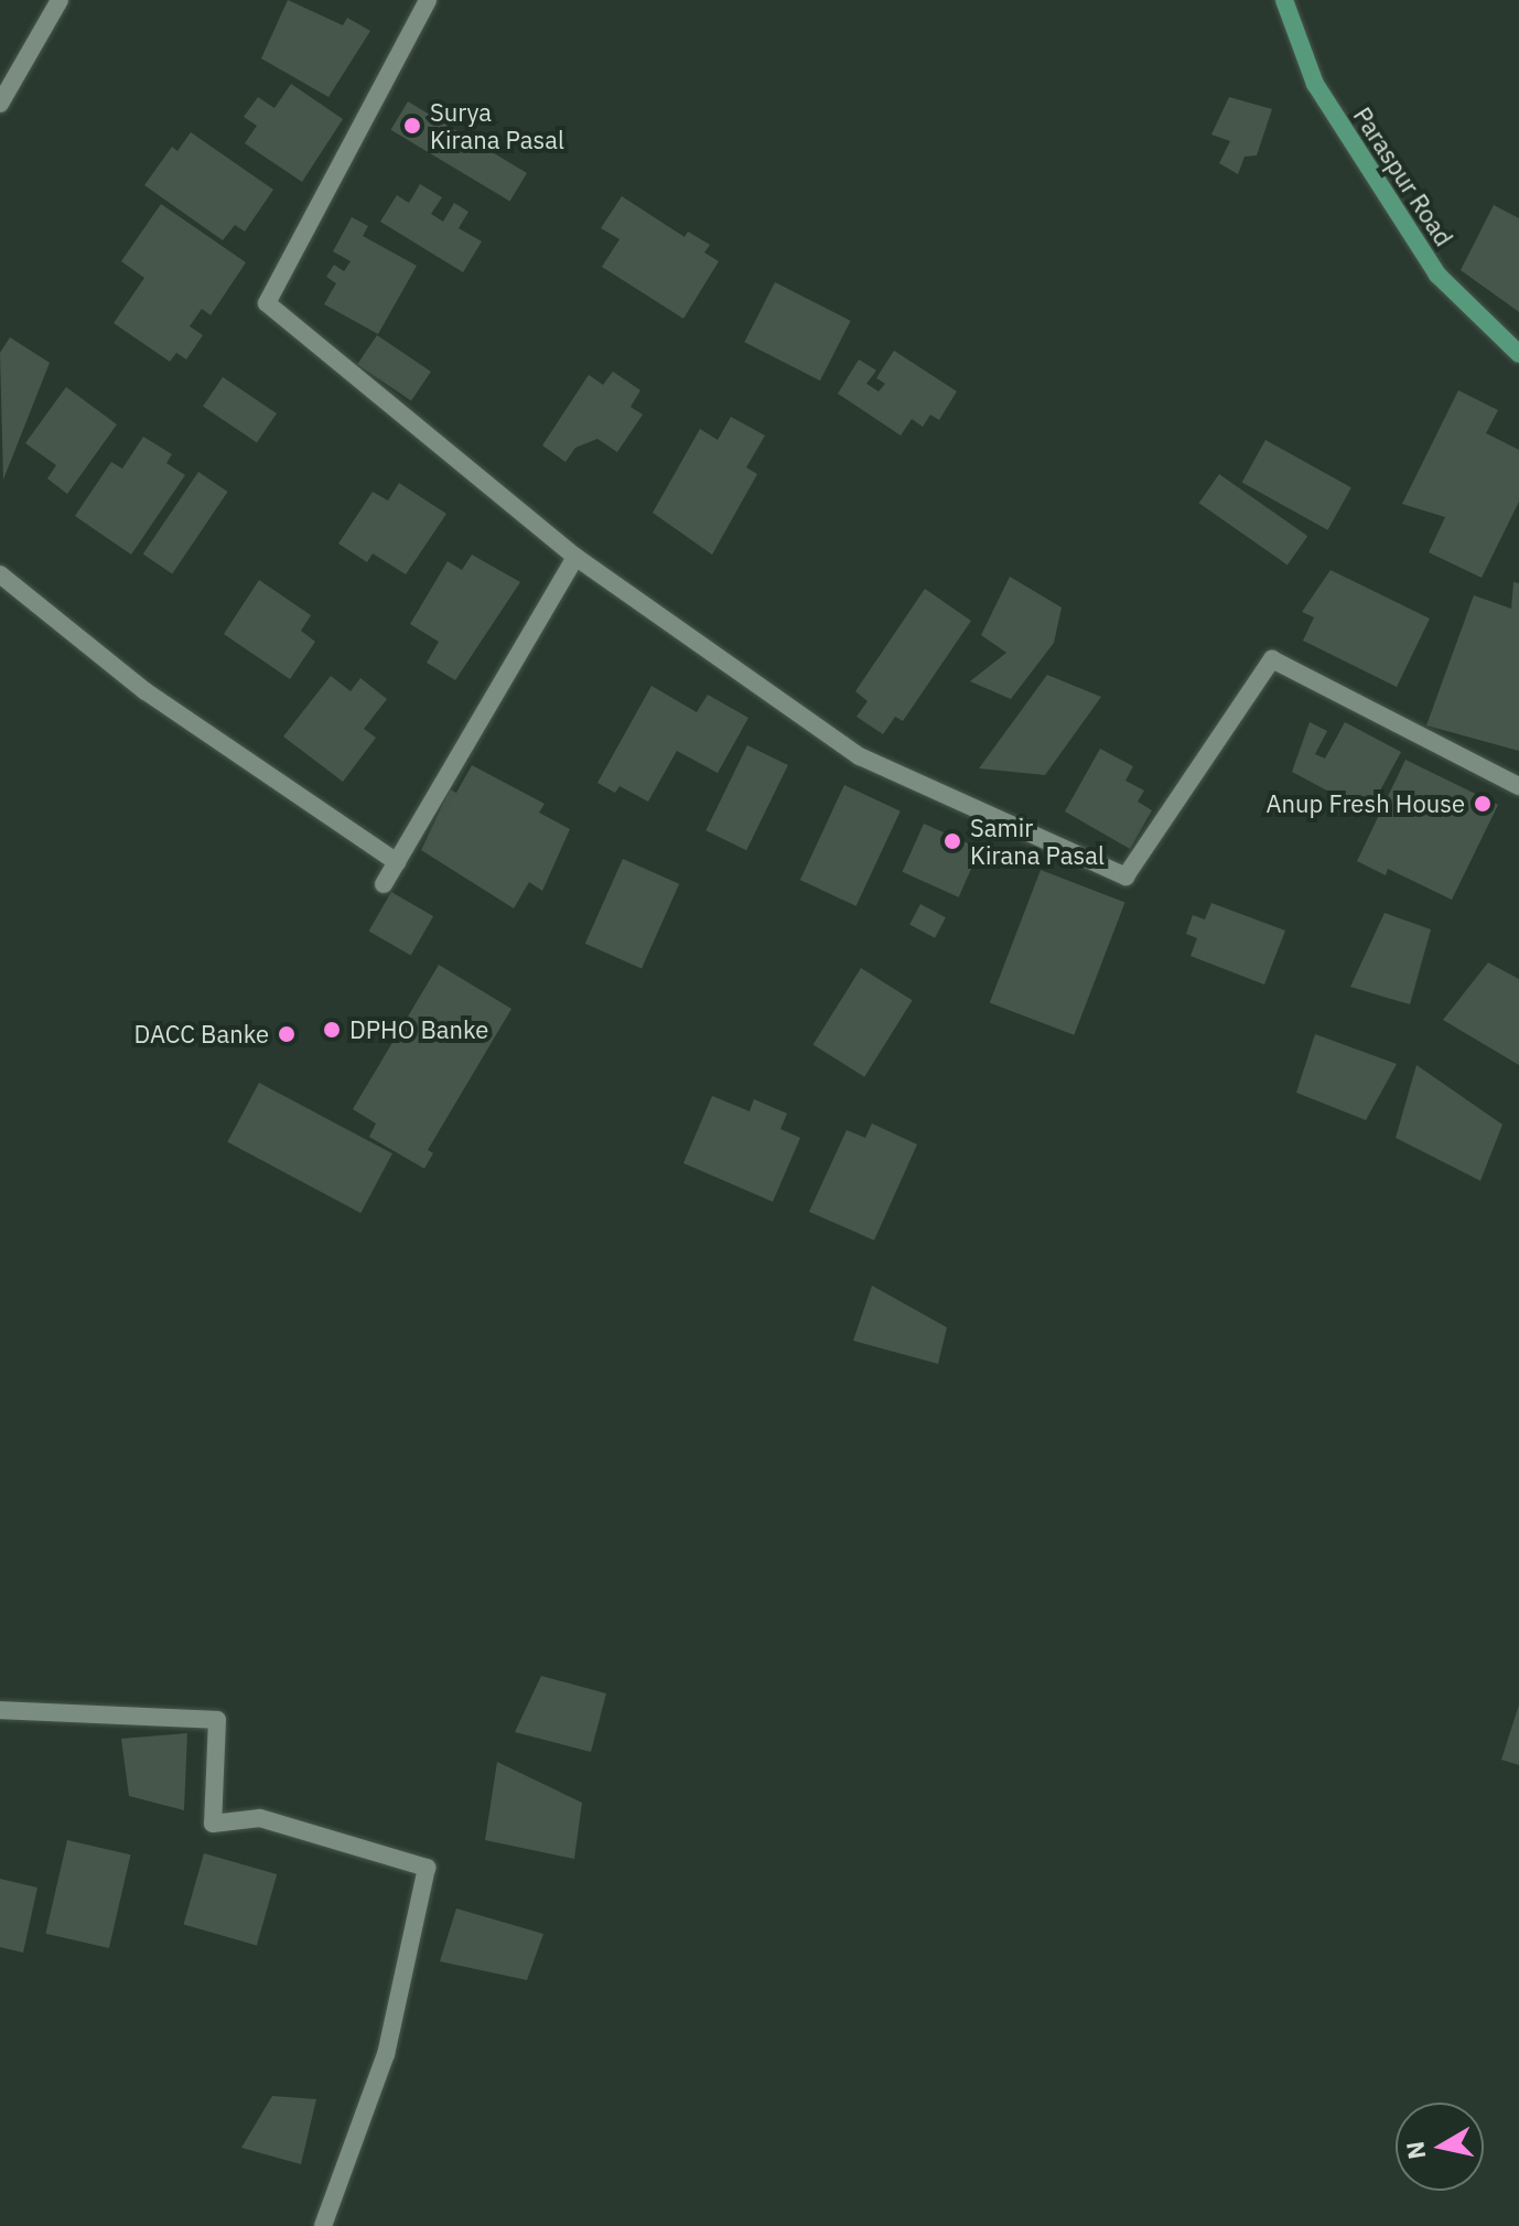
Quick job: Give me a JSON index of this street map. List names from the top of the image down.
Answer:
{
  "streets": {
    "street": ["Paraspur Road"]
  },
  "places": [
    "Surya Kirana Pasal",
    "Anup Fresh House",
    "Samir Kirana Pasal",
    "DPHO Banke",
    "DACC Banke"
  ],
  "north": "left"
}
